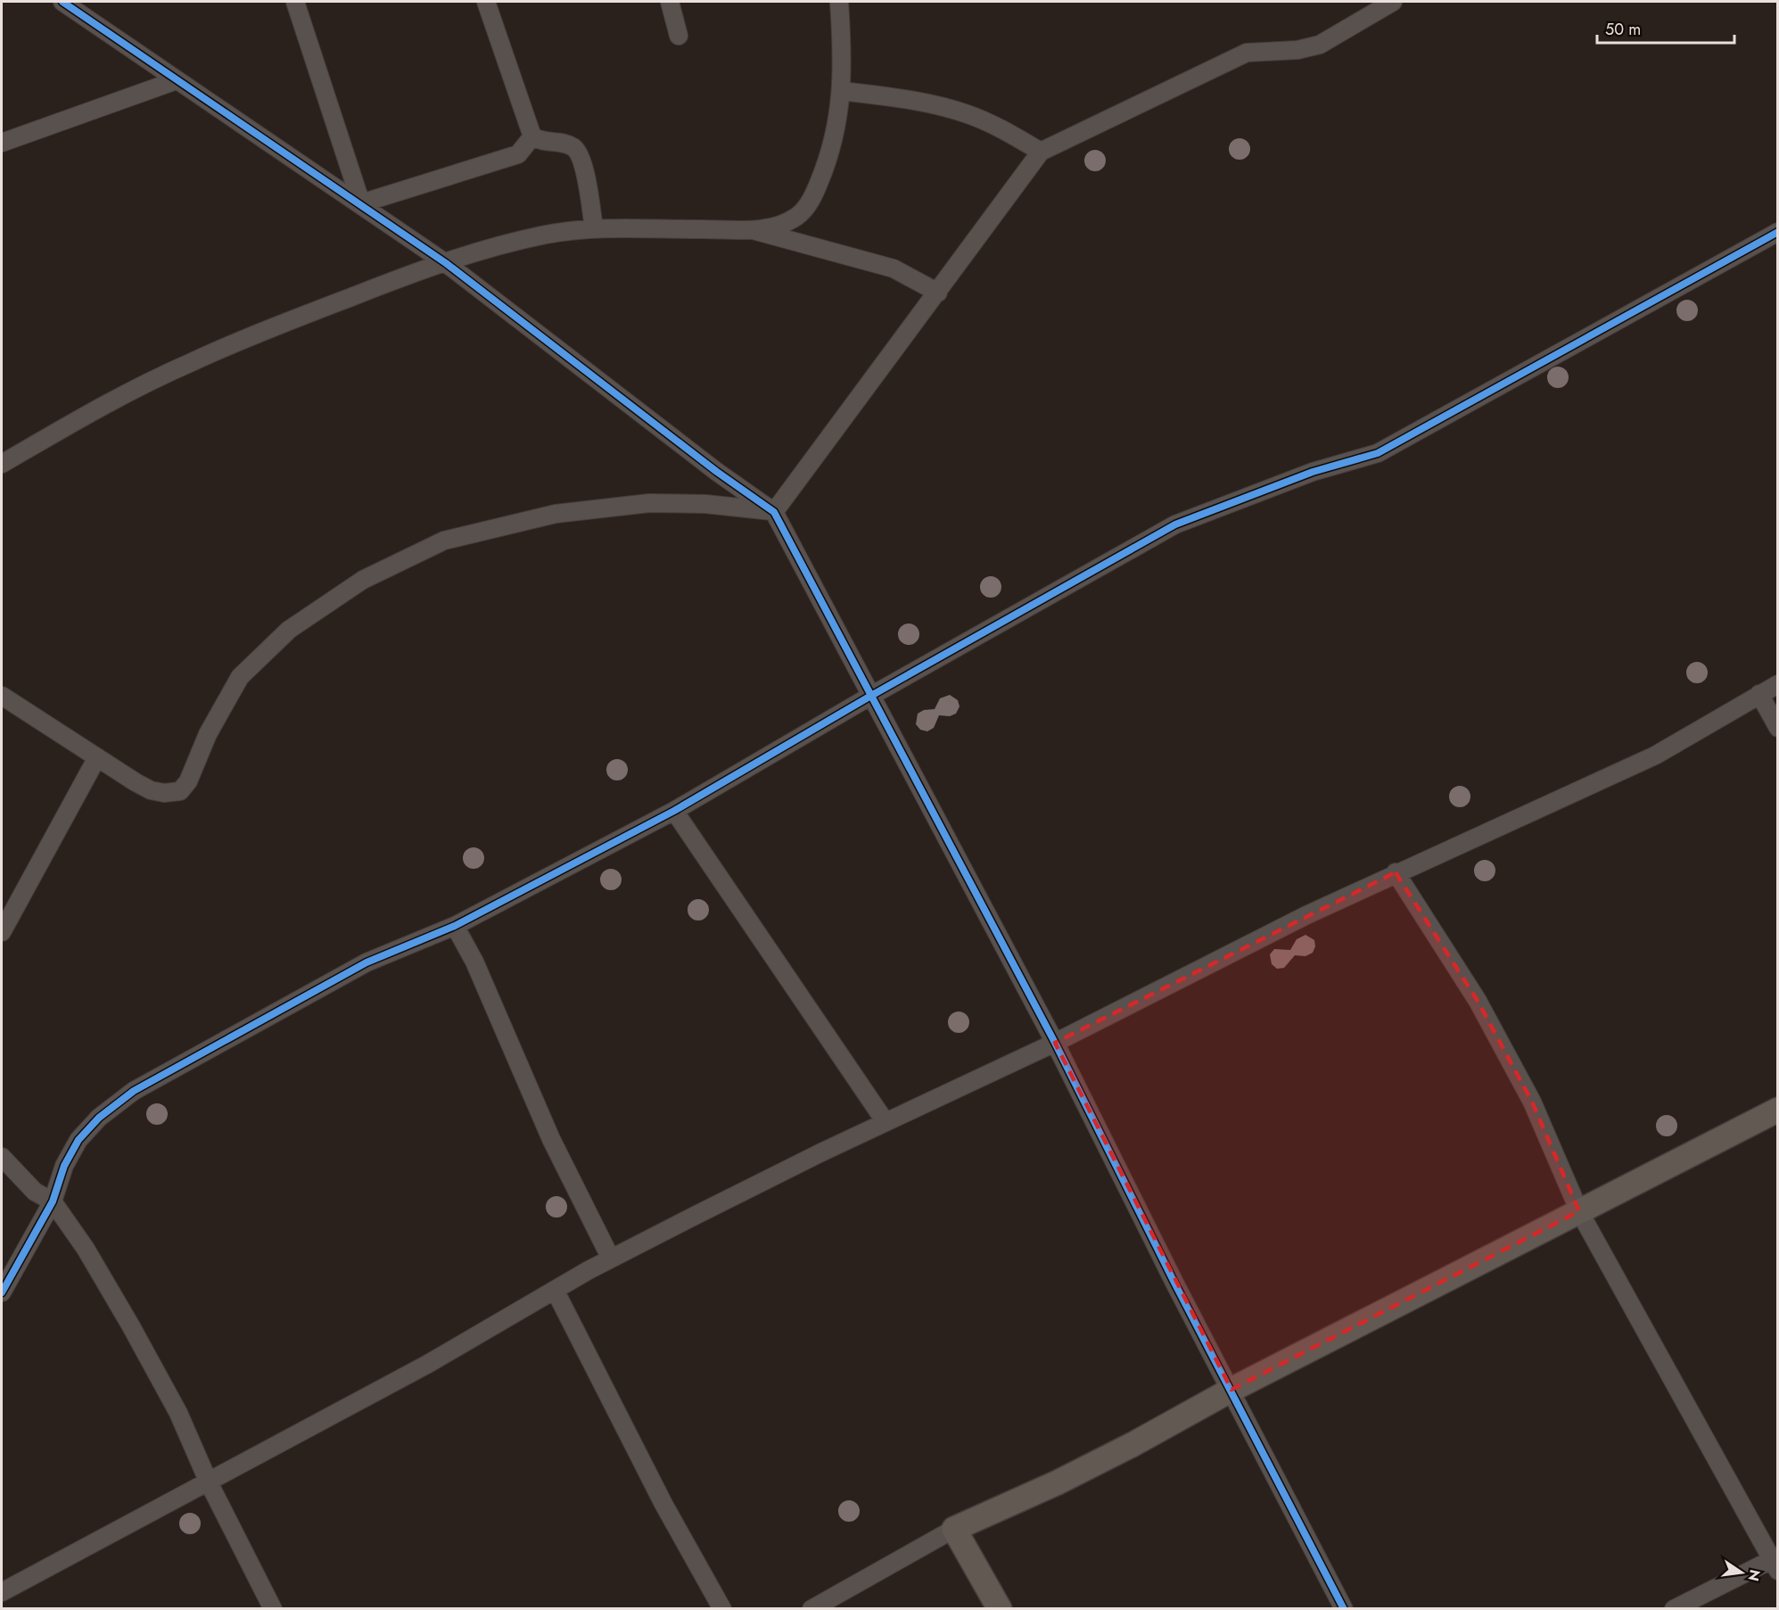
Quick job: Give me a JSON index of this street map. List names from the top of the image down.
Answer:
{
  "scale_bar": "50 m",
  "north": "right"
}
